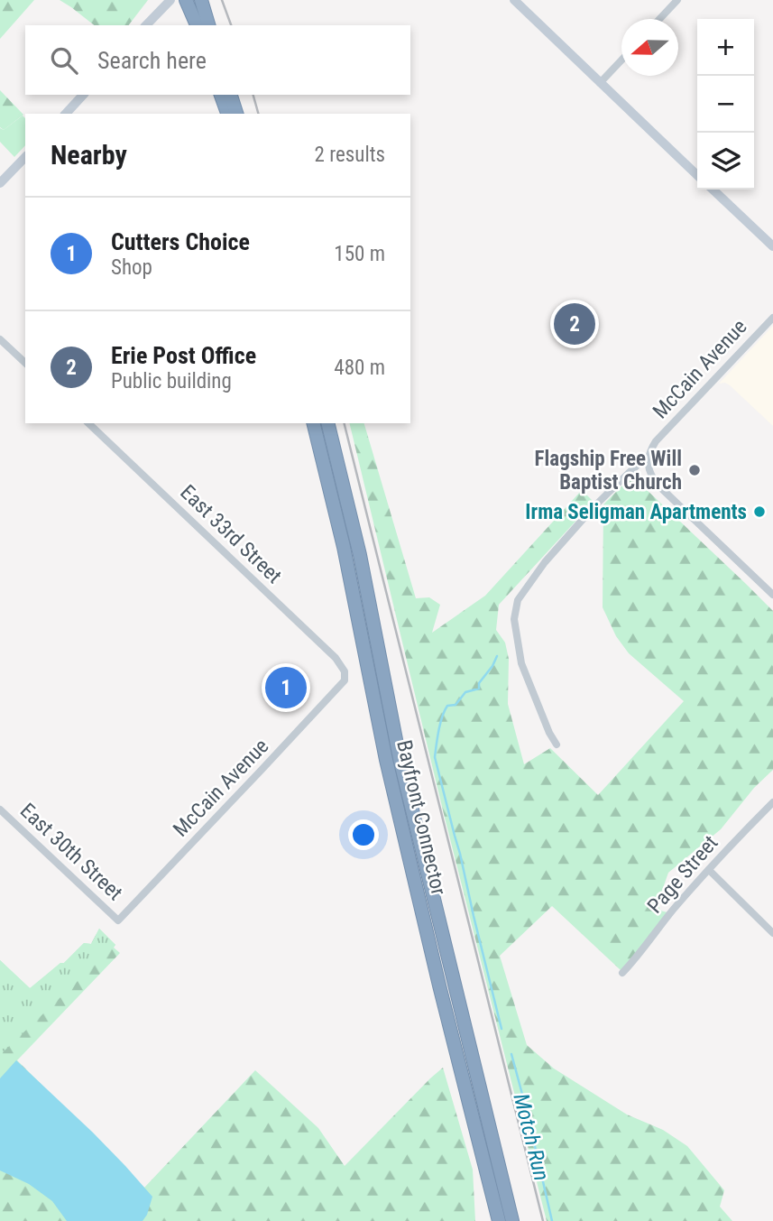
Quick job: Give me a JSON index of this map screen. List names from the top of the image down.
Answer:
{
  "streets": {
    "highway": ["Bayfront Connector"],
    "street": [
      "McCain Avenue",
      "East 33rd Street",
      "East 30th Street",
      "Page Street"
    ]
  },
  "crossings": [
    ["McCain Avenue", "East 33rd Street"],
    ["McCain Avenue", "East 30th Street"]
  ],
  "water": ["Motch Run"],
  "places": ["Flagship Free Will Baptist Church", "Irma Seligman Apartments"],
  "north": "left",
  "page": {
    "map_buttons": ["+", "−"],
    "search": "Search here",
    "heading": ["Nearby", "2 results"],
    "list": [
      {
        "mark": "1",
        "name": "Cutters Choice",
        "note": "Shop",
        "value": "150 m"
      },
      {
        "mark": "2",
        "name": "Erie Post Office",
        "note": "Public building",
        "value": "480 m"
      }
    ],
    "pins": ["2", "1"]
  }
}
